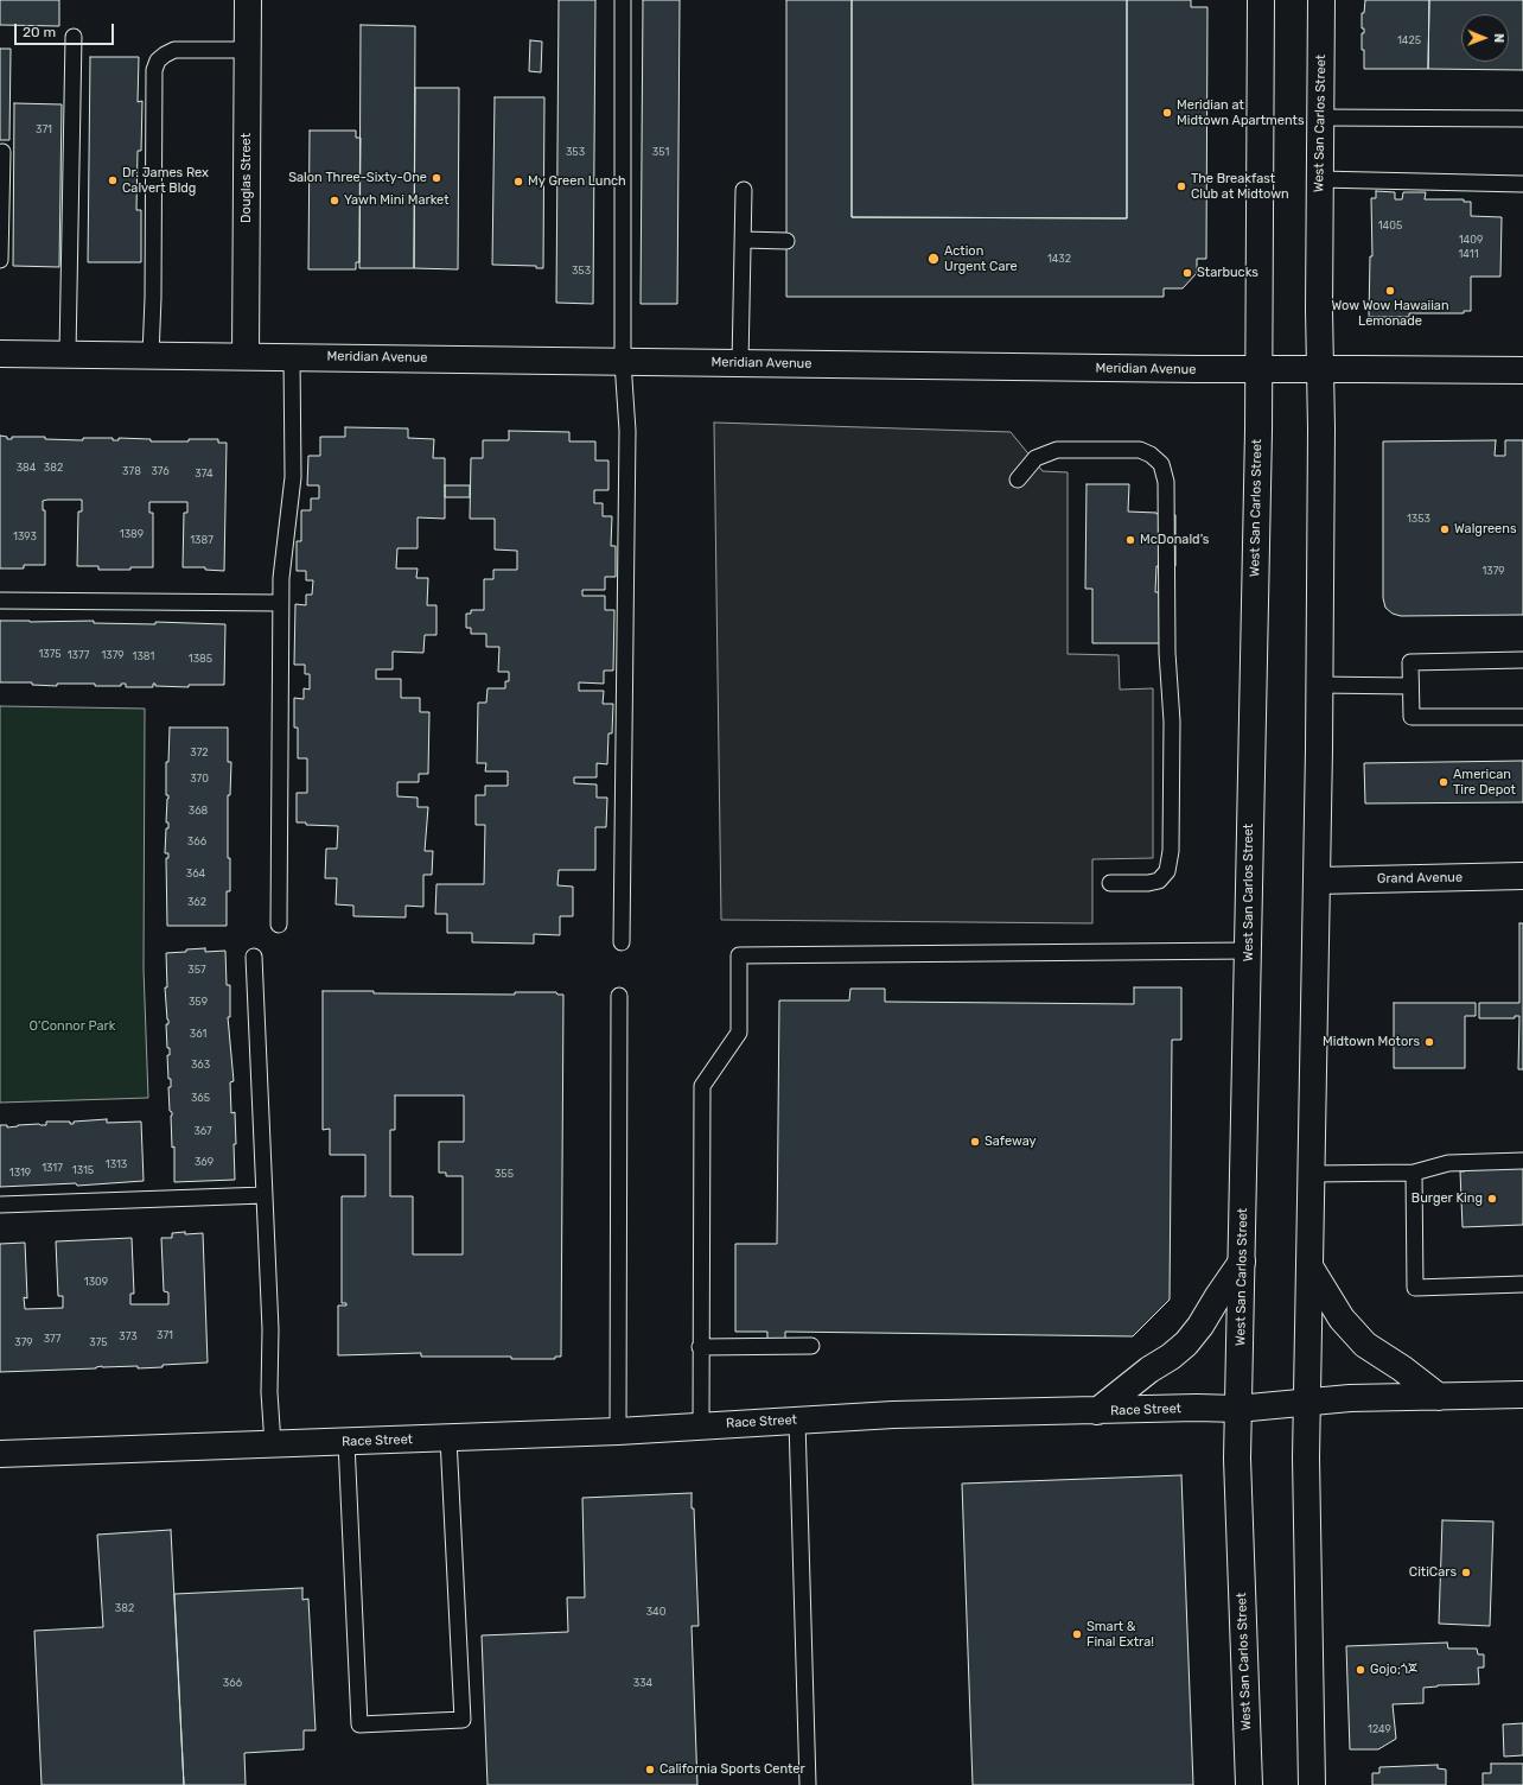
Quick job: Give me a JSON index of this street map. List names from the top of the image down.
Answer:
{
  "streets": {
    "main road": [
      "West San Carlos Street",
      "Douglas Street",
      "Meridian Avenue",
      "Grand Avenue",
      "Race Street"
    ]
  },
  "crossings": [
    ["West San Carlos Street", "Meridian Avenue"],
    ["West San Carlos Street", "Grand Avenue"],
    ["West San Carlos Street", "Race Street"],
    ["Douglas Street", "Meridian Avenue"]
  ],
  "parks": ["O'Connor Park"],
  "places": [
    "Meridian at Midtown Apartments",
    "Salon Three-Sixty-One",
    "Dr. James Rex Calvert Bldg",
    "My Green Lunch",
    "The Breakfast Club at Midtown",
    "Yawh Mini Market",
    "Action Urgent Care",
    "Starbucks",
    "Wow Wow Hawaiian Lemonade",
    "Walgreens",
    "McDonald’s",
    "American Tire Depot",
    "Midtown Motors",
    "Safeway",
    "Burger King",
    "CitiCars",
    "Smart & Final Extra!",
    "Gojo;ጎጆ",
    "California Sports Center"
  ],
  "house_numbers": [
    "1425",
    "371",
    "353",
    "351",
    "1405",
    "1409",
    "1411",
    "1432",
    "353",
    "384",
    "382",
    "378",
    "376",
    "374",
    "1353",
    "1389",
    "1393",
    "1387",
    "1379",
    "1375",
    "1377",
    "1379",
    "1381",
    "1385",
    "372",
    "370",
    "368",
    "366",
    "364",
    "362",
    "357",
    "359",
    "361",
    "363",
    "365",
    "367",
    "369",
    "1313",
    "1317",
    "1315",
    "1319",
    "355",
    "1309",
    "371",
    "373",
    "377",
    "379",
    "375",
    "382",
    "340",
    "366",
    "334",
    "1249"
  ],
  "scale_bar": "20 m",
  "north": "right"
}
